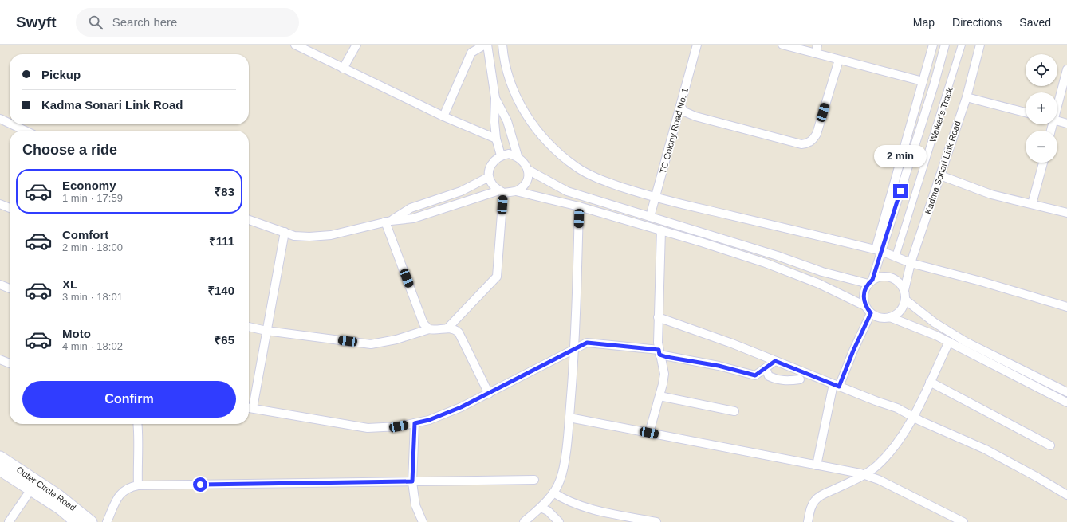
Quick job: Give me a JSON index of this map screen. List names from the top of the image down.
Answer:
{
  "streets": {
    "main road": ["Outer Circle Road"],
    "street": ["Walker's Track", "TC Colony Road No. 1", "Kadma Sonari Link Road"]
  },
  "page": {
    "header": "Swyft",
    "search": "Search here",
    "nav": ["Map", "Directions", "Saved"],
    "map_buttons": ["+", "−"],
    "banner": ["Pickup", "Kadma Sonari Link Road"],
    "heading": "Choose a ride",
    "bubble": "2 min",
    "list": [
      {
        "name": "Economy",
        "note": "1 min · 17:59",
        "value": "₹83"
      },
      {
        "name": "Comfort",
        "note": "2 min · 18:00",
        "value": "₹111"
      },
      {
        "name": "XL",
        "note": "3 min · 18:01",
        "value": "₹140"
      },
      {
        "name": "Moto",
        "note": "4 min · 18:02",
        "value": "₹65"
      }
    ],
    "buttons": "Confirm"
  }
}
